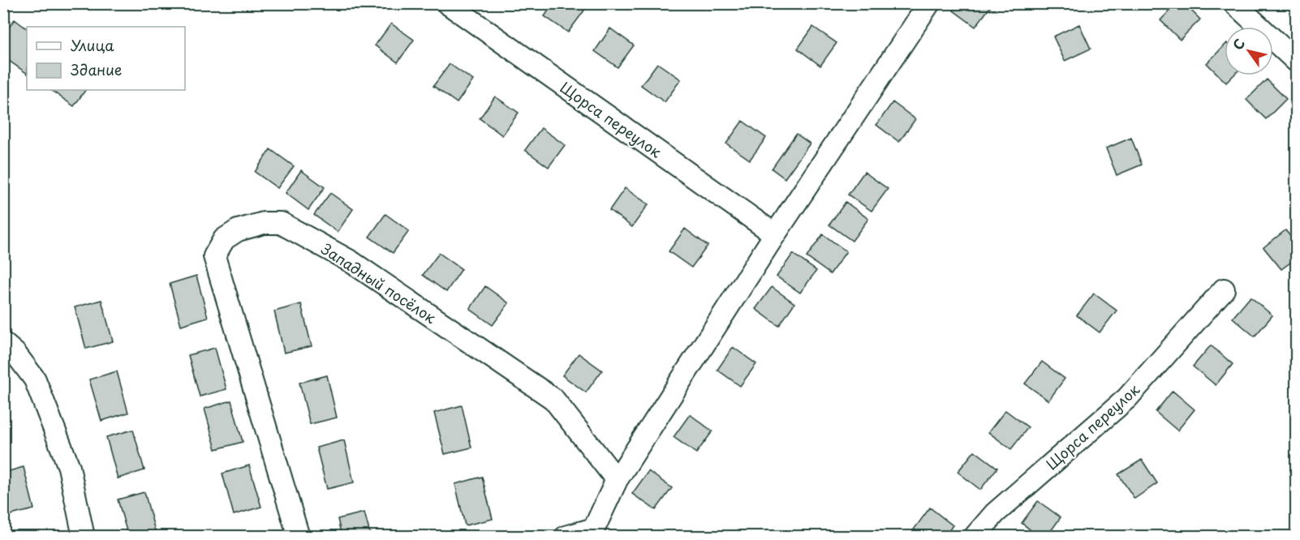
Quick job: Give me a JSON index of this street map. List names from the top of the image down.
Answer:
{
  "streets": {
    "street": ["Щорса переулок", "Западный посёлок"]
  },
  "legend": ["Улица", "Здание"],
  "north": "top left"
}
